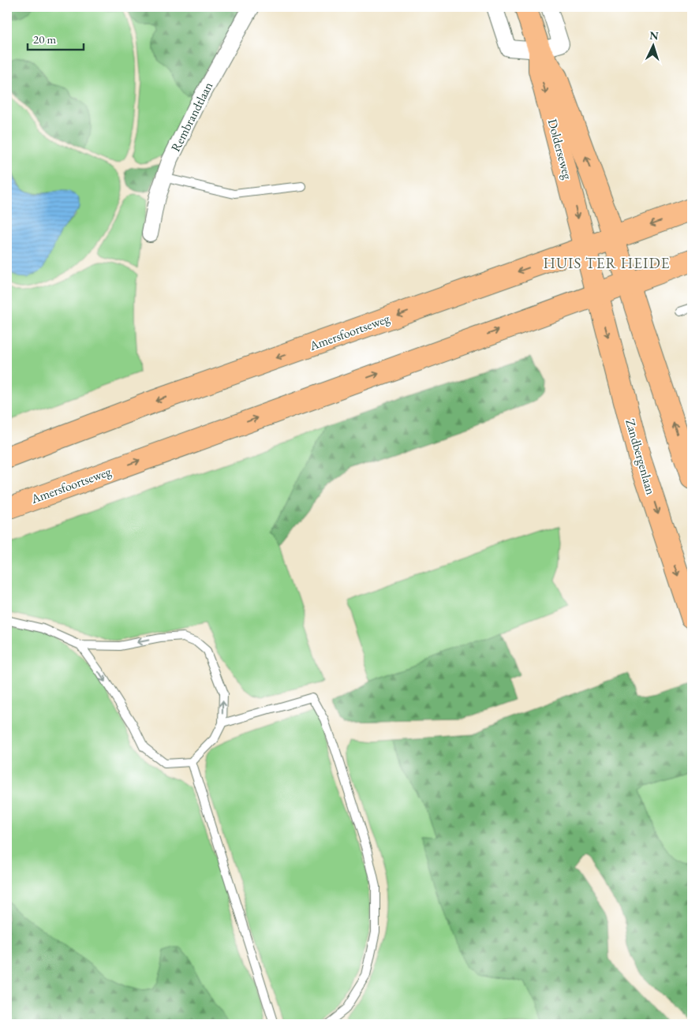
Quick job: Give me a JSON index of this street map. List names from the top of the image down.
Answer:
{
  "streets": {
    "main road": ["Dolderseweg", "Amersfoortseweg", "Zandbergenlaan"],
    "street": ["Rembrandtlaan"]
  },
  "crossings": [
    ["Dolderseweg", "Amersfoortseweg"],
    ["Dolderseweg", "Zandbergenlaan"],
    ["Amersfoortseweg", "Zandbergenlaan"]
  ],
  "districts": ["HUIS TER HEIDE"],
  "scale_bar": "20 m",
  "north": "top"
}
